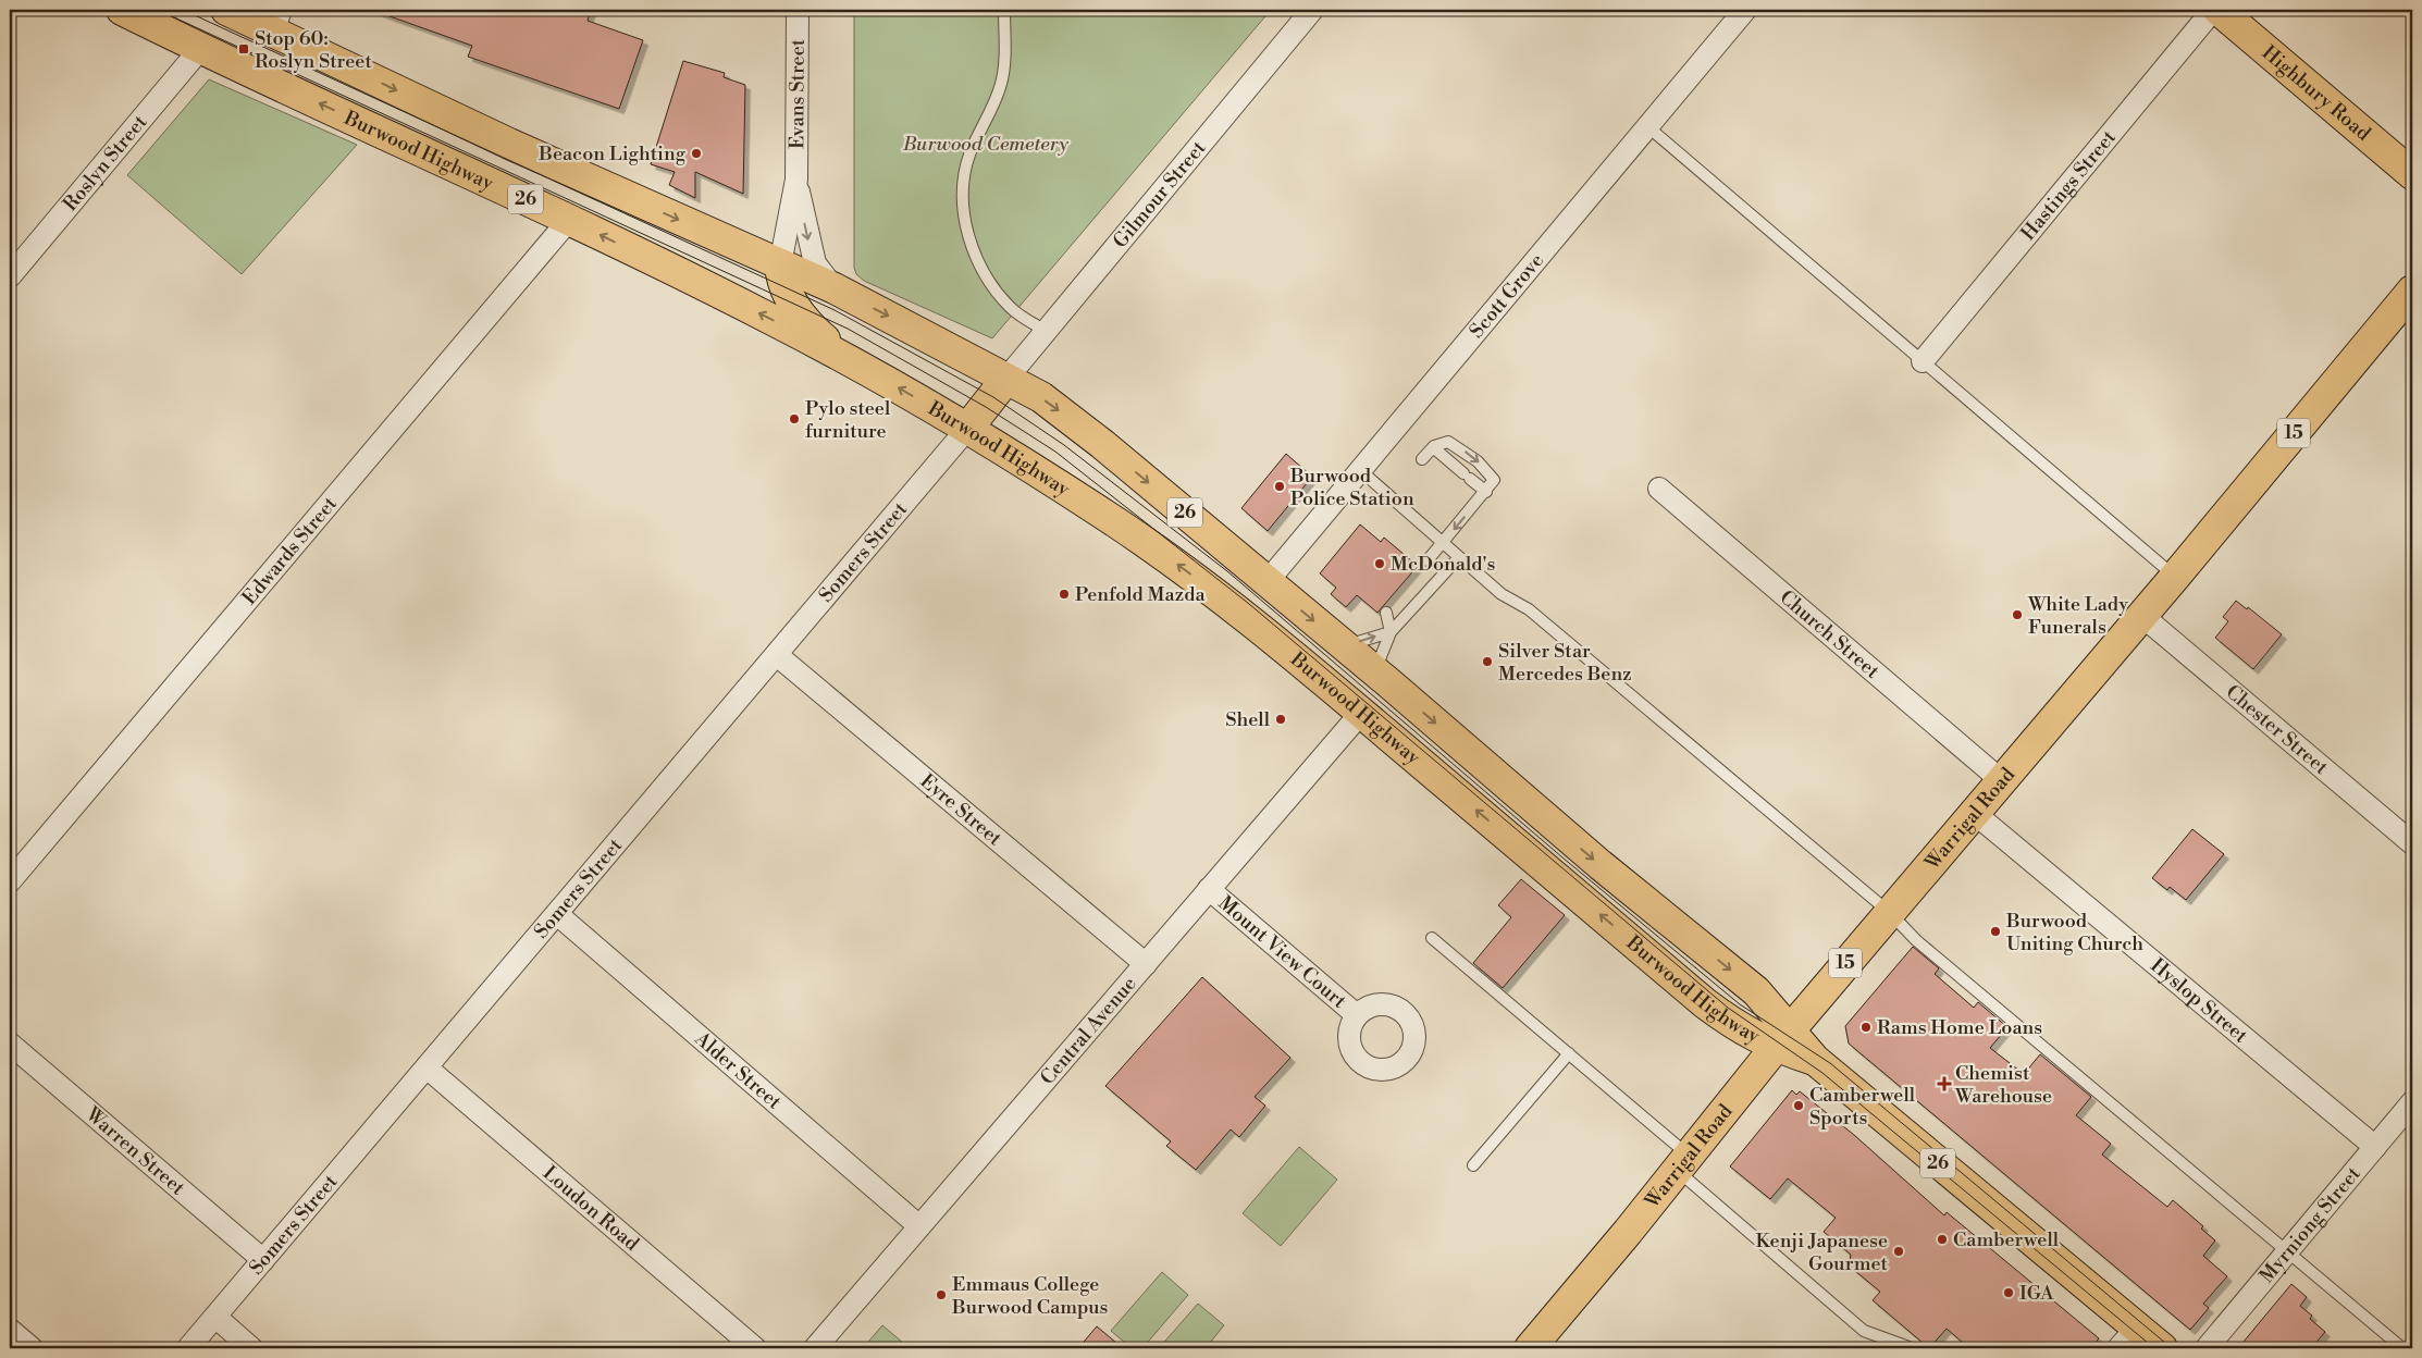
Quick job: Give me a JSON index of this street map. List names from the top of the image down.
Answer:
{
  "streets": {
    "main road": [
      "Highbury Road",
      "Burwood Highway",
      "26",
      "15",
      "Warrigal Road"
    ],
    "street": [
      "Evans Street",
      "Roslyn Street",
      "Hastings Street",
      "Gilmour Street",
      "Scott Grove",
      "Edwards Street",
      "Somers Street",
      "Church Street",
      "Chester Street",
      "Eyre Street",
      "Mount View Court",
      "Hyslop Street",
      "Central Avenue",
      "Alder Street",
      "Warren Street",
      "Loudon Road",
      "Myrniong Street"
    ]
  },
  "crossings": [
    ["Evans Street", "Burwood Highway"],
    ["Burwood Highway", "Roslyn Street"],
    ["Burwood Highway", "Gilmour Street"],
    ["Burwood Highway", "26"],
    ["Burwood Highway", "Scott Grove"],
    ["Burwood Highway", "Edwards Street"],
    ["Burwood Highway", "Somers Street"],
    ["Burwood Highway", "Warrigal Road"],
    ["Burwood Highway", "Central Avenue"],
    ["26", "Warrigal Road"],
    ["Somers Street", "Eyre Street"],
    ["Somers Street", "Alder Street"],
    ["Somers Street", "Warren Street"],
    ["Somers Street", "Loudon Road"],
    ["Church Street", "Warrigal Road"],
    ["Chester Street", "Warrigal Road"],
    ["Eyre Street", "Central Avenue"],
    ["Warrigal Road", "Hyslop Street"],
    ["Mount View Court", "Central Avenue"],
    ["Hyslop Street", "Myrniong Street"],
    ["Central Avenue", "Alder Street"]
  ],
  "parks": ["Burwood Cemetery"],
  "places": {
    "transit": ["Stop 60: Roslyn Street"],
    "other": [
      "Beacon Lighting",
      "Pylo steel furniture",
      "Burwood Police Station",
      "McDonald's",
      "Penfold Mazda",
      "White Lady Funerals",
      "Silver Star Mercedes Benz",
      "Shell",
      "Burwood Uniting Church",
      "Rams Home Loans",
      "Camberwell Sports",
      "Camberwell",
      "Kenji Japanese Gourmet",
      "IGA",
      "Emmaus College Burwood Campus"
    ],
    "health": ["Chemist Warehouse"]
  }
}
